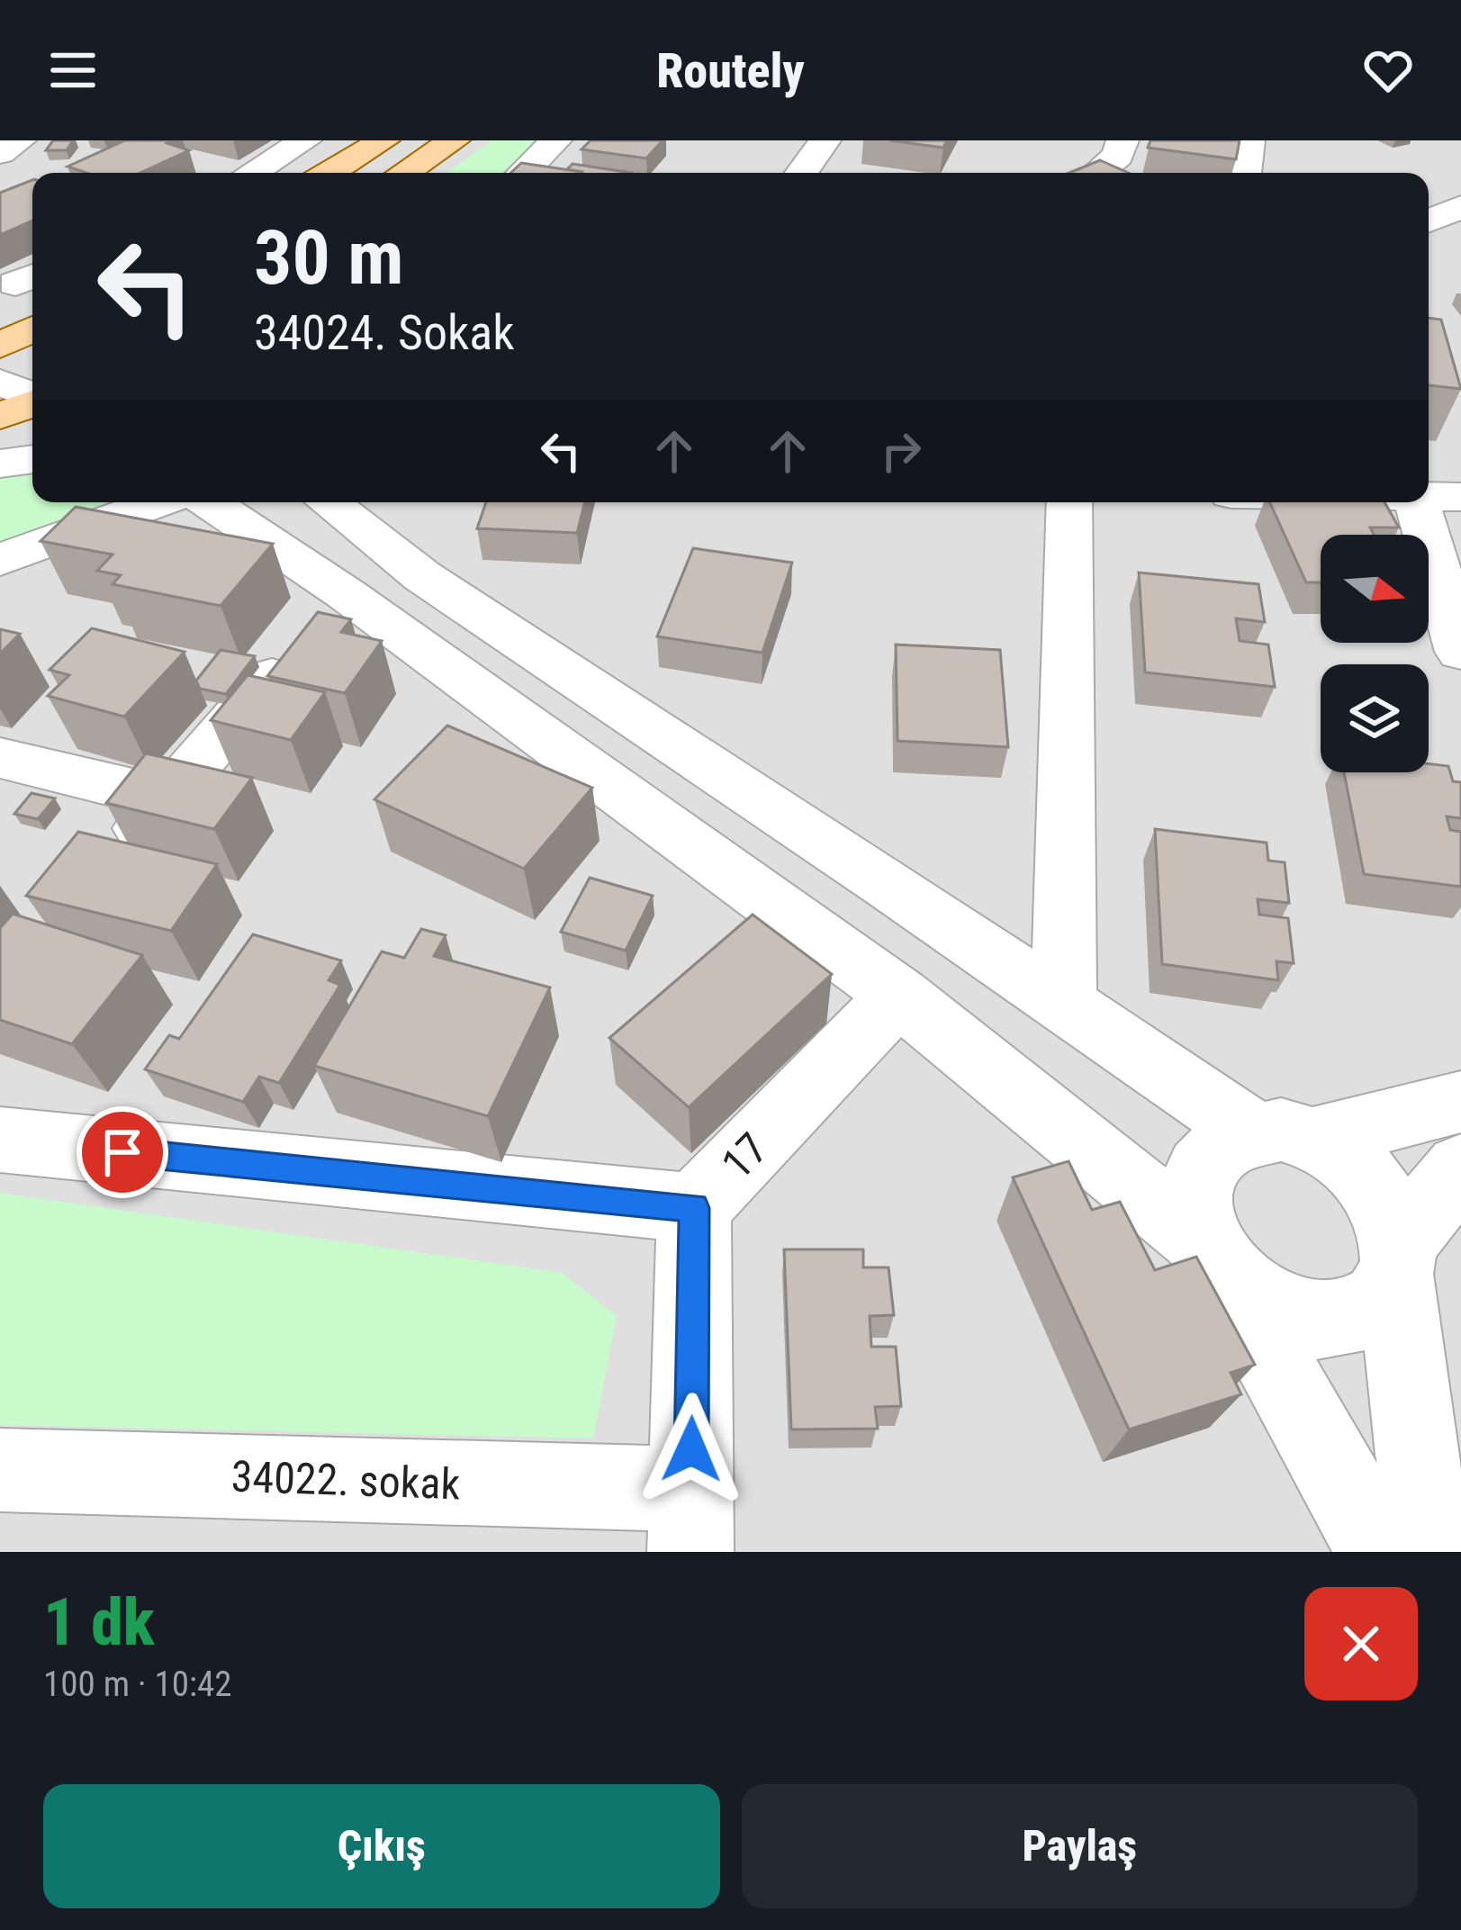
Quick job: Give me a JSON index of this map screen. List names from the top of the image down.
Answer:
{
  "streets": {
    "street": ["17", "34022. sokak"]
  },
  "crossings": [
    ["17", "34022. sokak"]
  ],
  "north": "right",
  "page": {
    "header": "Routely",
    "turn": ["30 m", "34024. Sokak"],
    "heading": ["1 dk", "100 m · 10:42"],
    "buttons": ["Çıkış", "Paylaş"]
  }
}
